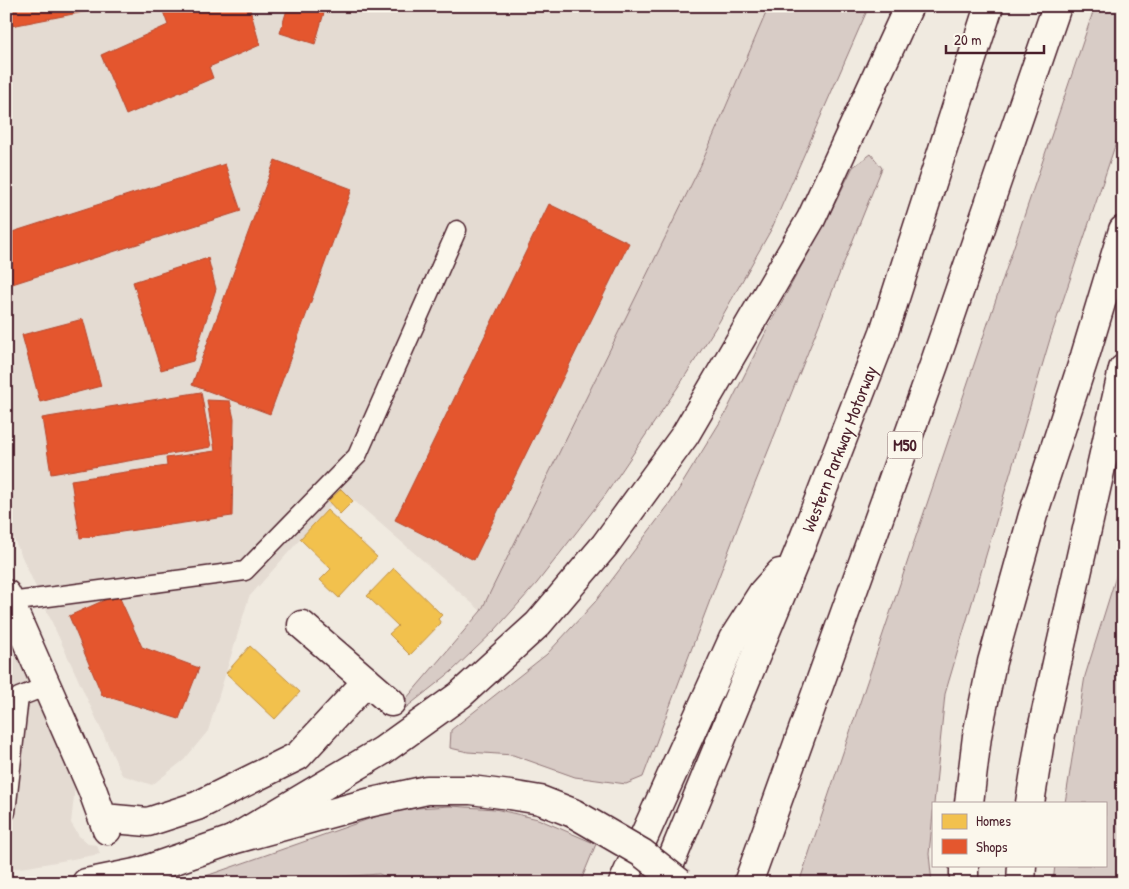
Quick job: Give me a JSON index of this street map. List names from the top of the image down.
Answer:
{
  "streets": {
    "main road": ["M50", "Western Parkway Motorway"]
  },
  "legend": ["Homes", "Shops"],
  "scale_bar": "20 m"
}
